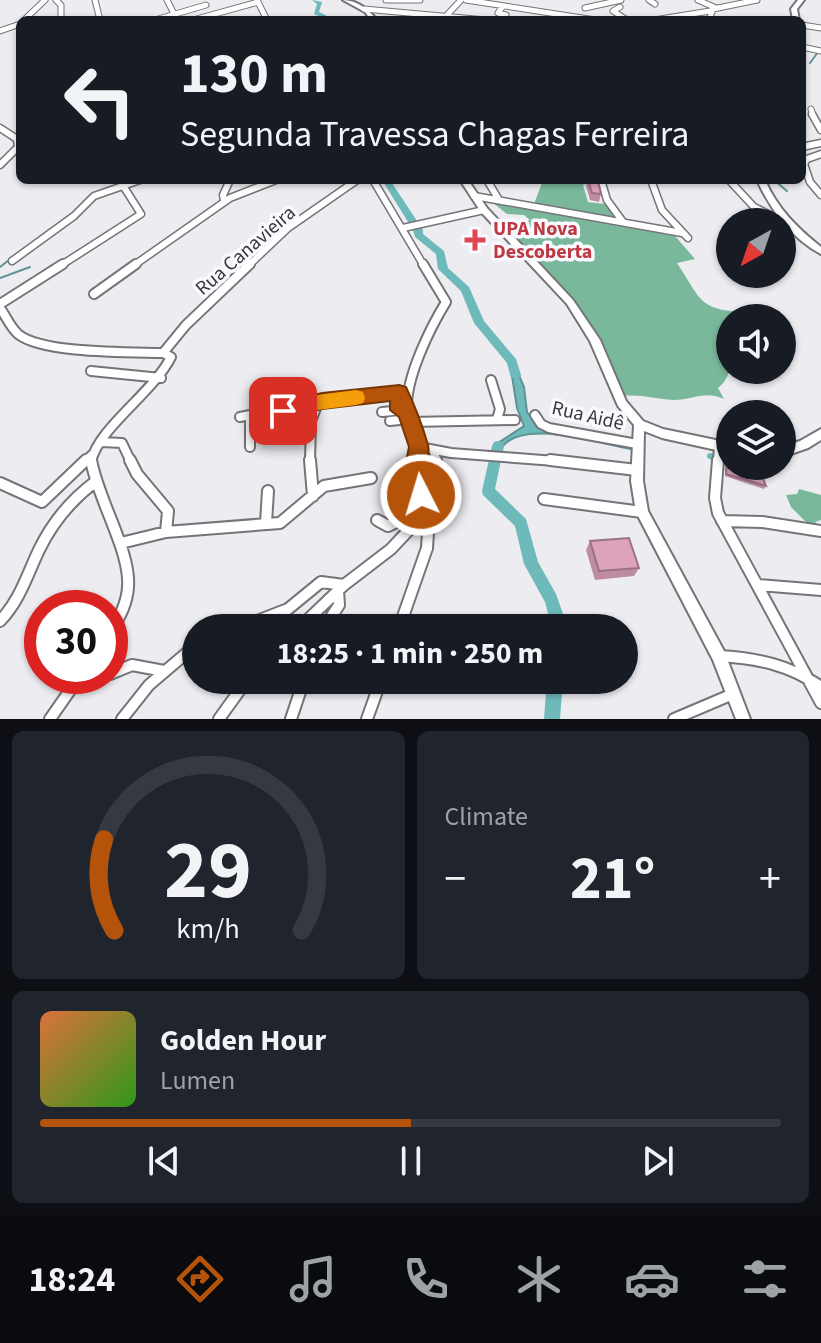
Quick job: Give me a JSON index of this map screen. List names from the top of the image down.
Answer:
{
  "streets": {
    "street": ["Rua Canavieira", "Rua Aidê"]
  },
  "places": {
    "health": ["UPA Nova Descoberta"]
  },
  "north": "bottom left",
  "page": {
    "turn": ["130 m", "Segunda Travessa Chagas Ferreira"],
    "limit": "30",
    "trip": "18:25 · 1 min · 250 m",
    "tile": "Climate",
    "heat": ["−", "21°", "+"],
    "song": ["Golden Hour", "Lumen"],
    "tabs": "18:24",
    "gauge": ["29", "km/h"]
  }
}
